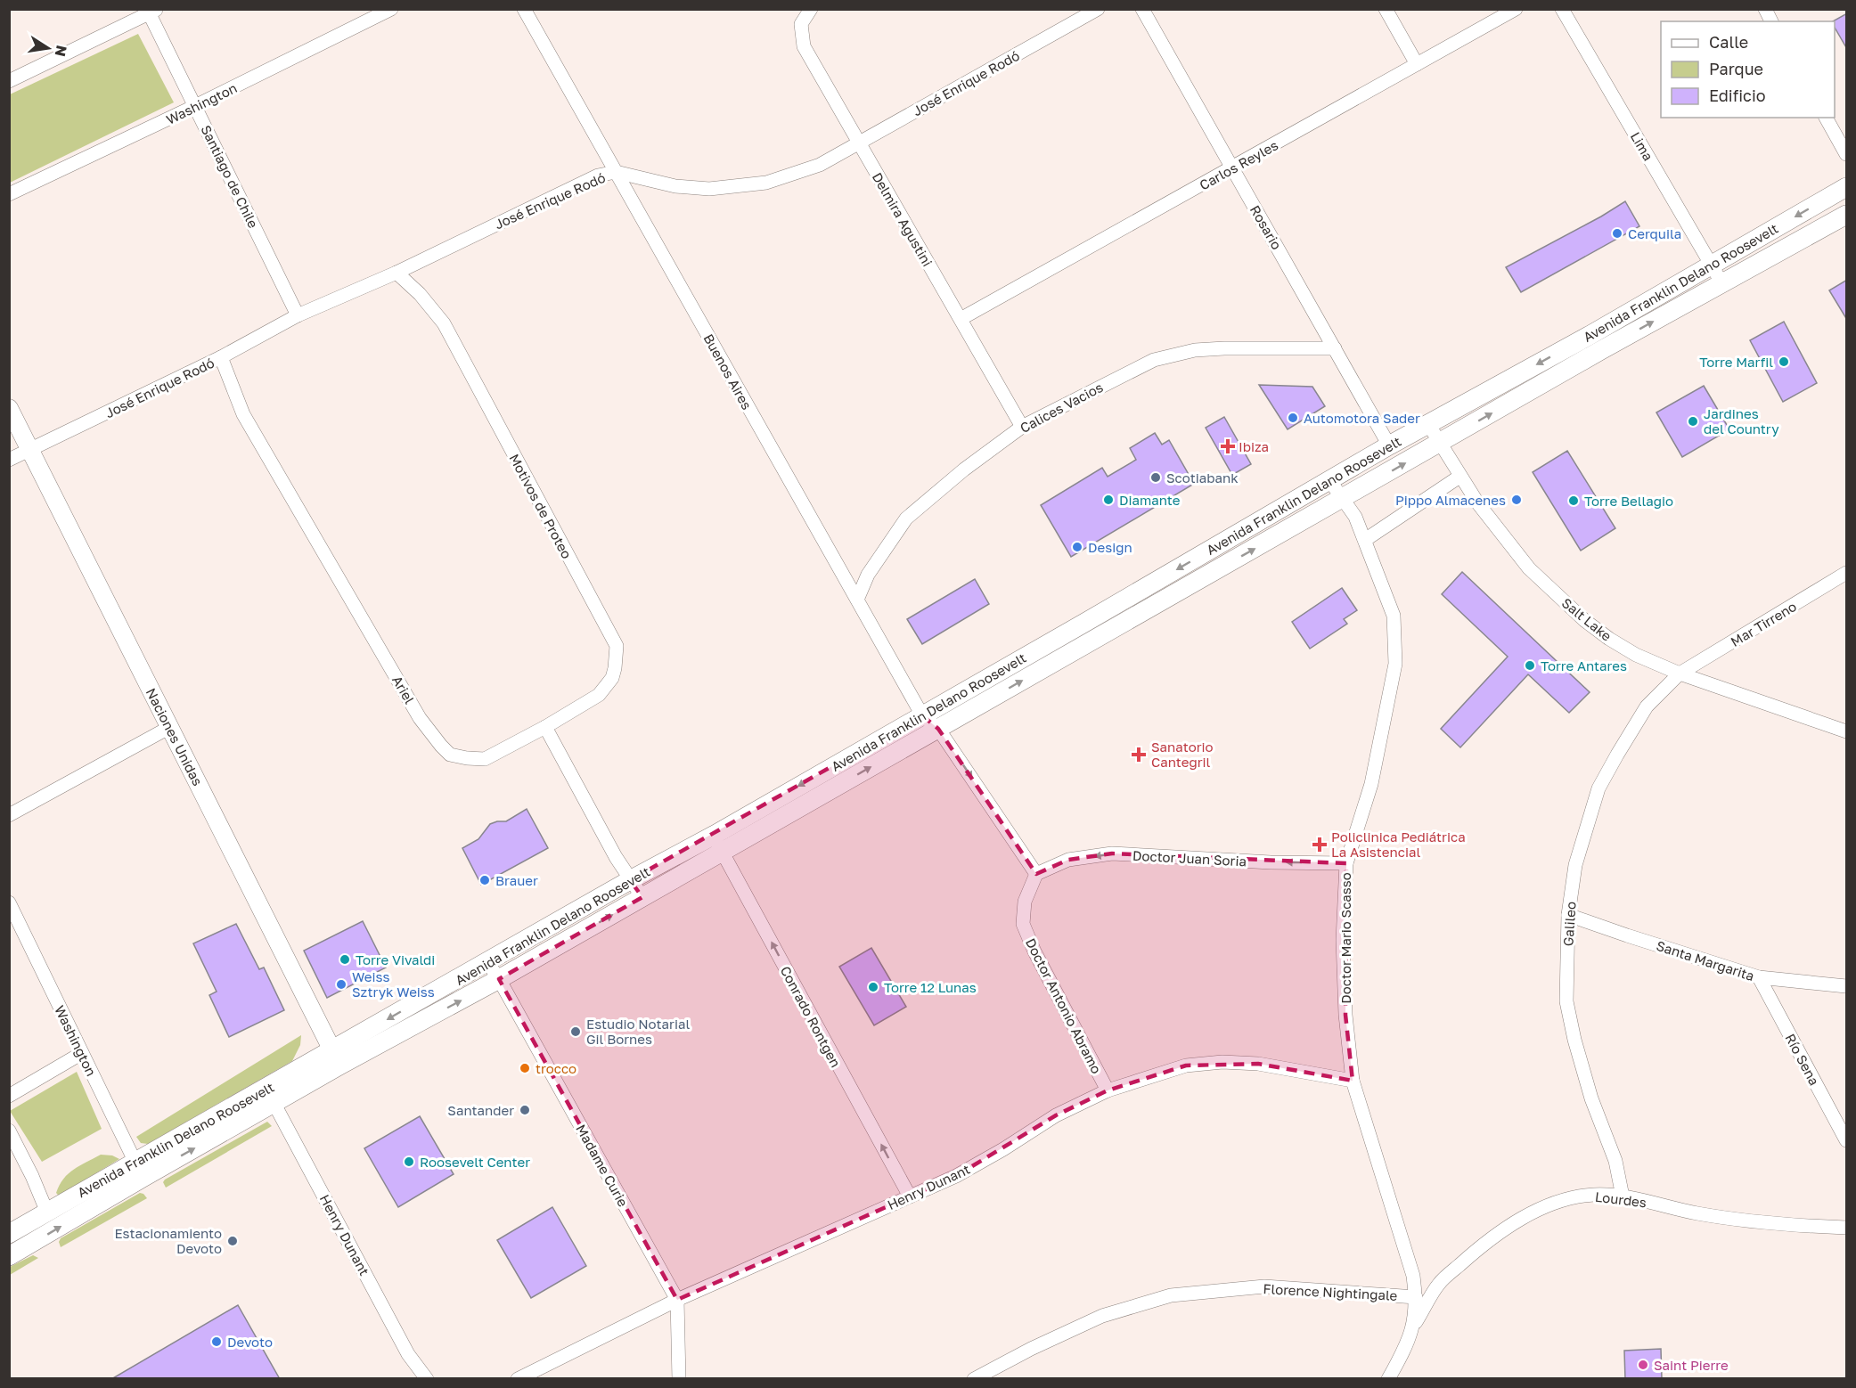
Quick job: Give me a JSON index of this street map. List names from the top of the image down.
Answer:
{
  "streets": {
    "main road": ["Avenida Franklin Delano Roosevelt"],
    "street": [
      "José Enrique Rodó",
      "Washington",
      "Lima",
      "Carlos Reyles",
      "Santiago de Chile",
      "Delmira Agustini",
      "Rosario",
      "Buenos Aires",
      "Calices Vacios",
      "Motivos de Proteo",
      "Salt Lake",
      "Mar Tirreno",
      "Ariel",
      "Naciones Unidas",
      "Doctor Juan Soria",
      "Galileo",
      "Doctor Mario Scasso",
      "Santa Margarita",
      "Doctor Antonio Abramo",
      "Conrado Rontgen",
      "Río Sena",
      "Madame Curie",
      "Henry Dunant",
      "Lourdes",
      "Florence Nightingale"
    ]
  },
  "crossings": [
    ["José Enrique Rodó", "Santiago de Chile"],
    ["José Enrique Rodó", "Delmira Agustini"],
    ["José Enrique Rodó", "Buenos Aires"],
    ["José Enrique Rodó", "Motivos de Proteo"],
    ["José Enrique Rodó", "Ariel"],
    ["José Enrique Rodó", "Naciones Unidas"],
    ["Washington", "Santiago de Chile"],
    ["Washington", "Avenida Franklin Delano Roosevelt"],
    ["Lima", "Avenida Franklin Delano Roosevelt"],
    ["Carlos Reyles", "Delmira Agustini"],
    ["Carlos Reyles", "Rosario"],
    ["Delmira Agustini", "Calices Vacios"],
    ["Rosario", "Avenida Franklin Delano Roosevelt"],
    ["Rosario", "Calices Vacios"],
    ["Avenida Franklin Delano Roosevelt", "Buenos Aires"],
    ["Avenida Franklin Delano Roosevelt", "Salt Lake"],
    ["Avenida Franklin Delano Roosevelt", "Naciones Unidas"],
    ["Avenida Franklin Delano Roosevelt", "Doctor Mario Scasso"],
    ["Avenida Franklin Delano Roosevelt", "Conrado Rontgen"],
    ["Avenida Franklin Delano Roosevelt", "Madame Curie"],
    ["Avenida Franklin Delano Roosevelt", "Henry Dunant"],
    ["Buenos Aires", "Calices Vacios"],
    ["Motivos de Proteo", "Ariel"],
    ["Salt Lake", "Mar Tirreno"],
    ["Salt Lake", "Galileo"],
    ["Mar Tirreno", "Galileo"],
    ["Doctor Juan Soria", "Doctor Mario Scasso"],
    ["Doctor Juan Soria", "Doctor Antonio Abramo"],
    ["Galileo", "Santa Margarita"],
    ["Galileo", "Lourdes"],
    ["Doctor Mario Scasso", "Henry Dunant"],
    ["Doctor Mario Scasso", "Lourdes"],
    ["Doctor Mario Scasso", "Florence Nightingale"],
    ["Santa Margarita", "Río Sena"],
    ["Doctor Antonio Abramo", "Henry Dunant"],
    ["Conrado Rontgen", "Henry Dunant"],
    ["Madame Curie", "Henry Dunant"]
  ],
  "one_way": ["Doctor Juan Soria", "Conrado Rontgen"],
  "places": {
    "other": [
      "Cerquila",
      "Torre Marfil",
      "Automotora Sader",
      "Jardines del Country",
      "Scotiabank",
      "Diamante",
      "Pippo Almacenes",
      "Torre Bellagio",
      "Design",
      "Torre Antares",
      "Brauer",
      "Torre Vivaldi",
      "Weiss Sztryk Weiss",
      "Torre 12 Lunas",
      "Estudio Notarial Gil Bornes",
      "trocco",
      "Santander",
      "Roosevelt Center",
      "Estacionamiento Devoto",
      "Devoto",
      "Saint Pierre"
    ],
    "health": ["Ibiza", "Sanatorio Cantegril", "Policlinica Pediátrica La Asistencial"]
  },
  "legend": ["Calle", "Parque", "Edificio"],
  "north": "right"
}
